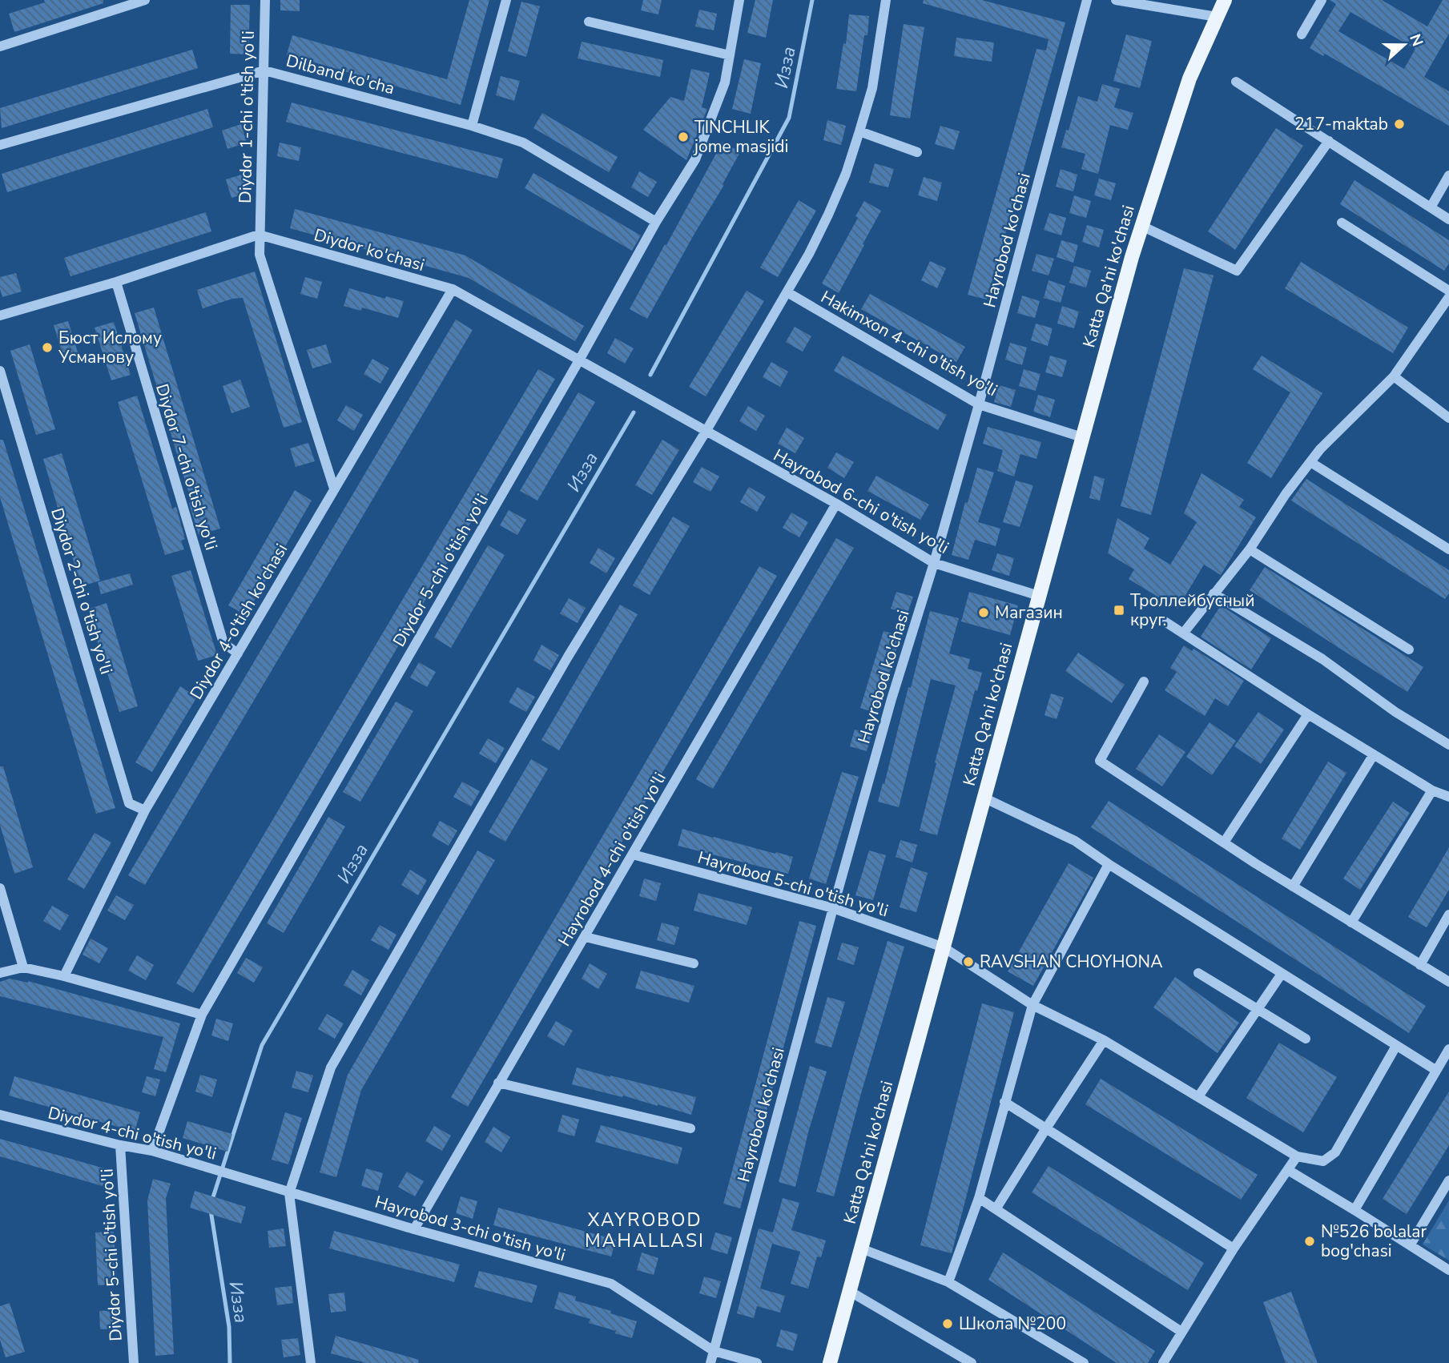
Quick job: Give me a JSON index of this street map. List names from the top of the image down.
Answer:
{
  "streets": {
    "main road": ["Katta Qa'ni ko'chasi"],
    "street": [
      "Dilband ko'cha",
      "Diydor 1-chi o'tish yo'li",
      "Hayrobod ko'chasi",
      "Diydor ko'chasi",
      "Hakimxon 4-chi o'tish yo'li",
      "Diydor 7-chi o'tish yo'li",
      "Hayrobod 6-chi o'tish yo'li",
      "Diydor 5-chi o'tish yo'li",
      "Diydor 2-chi o'tish yo'li",
      "Diydor 4-o'tish ko'chasi",
      "Hayrobod 4-chi o'tish yo'li",
      "Hayrobod 5-chi o'tish yo'li",
      "Diydor 4-chi o'tish yo'li",
      "Hayrobod 3-chi o'tish yo'li"
    ]
  },
  "crossings": [
    ["Dilband ko'cha", "Diydor 1-chi o'tish yo'li"],
    ["Dilband ko'cha", "Diydor 5-chi o'tish yo'li"],
    ["Diydor 1-chi o'tish yo'li", "Diydor ko'chasi"],
    ["Hayrobod ko'chasi", "Hakimxon 4-chi o'tish yo'li"],
    ["Hayrobod ko'chasi", "Hayrobod 6-chi o'tish yo'li"],
    ["Hayrobod ko'chasi", "Hayrobod 5-chi o'tish yo'li"],
    ["Hayrobod ko'chasi", "Hayrobod 3-chi o'tish yo'li"],
    ["Diydor ko'chasi", "Hayrobod 6-chi o'tish yo'li"],
    ["Diydor ko'chasi", "Diydor 5-chi o'tish yo'li"],
    ["Diydor ko'chasi", "Diydor 4-o'tish ko'chasi"],
    ["Katta Qa'ni ko'chasi", "Hakimxon 4-chi o'tish yo'li"],
    ["Katta Qa'ni ko'chasi", "Hayrobod 6-chi o'tish yo'li"],
    ["Katta Qa'ni ko'chasi", "Hayrobod 5-chi o'tish yo'li"],
    ["Diydor 7-chi o'tish yo'li", "Diydor 4-o'tish ko'chasi"],
    ["Hayrobod 6-chi o'tish yo'li", "Hayrobod 4-chi o'tish yo'li"],
    ["Diydor 5-chi o'tish yo'li", "Diydor 4-chi o'tish yo'li"],
    ["Diydor 2-chi o'tish yo'li", "Diydor 4-o'tish ko'chasi"],
    ["Hayrobod 4-chi o'tish yo'li", "Hayrobod 5-chi o'tish yo'li"],
    ["Hayrobod 4-chi o'tish yo'li", "Hayrobod 3-chi o'tish yo'li"],
    ["Diydor 4-chi o'tish yo'li", "Hayrobod 3-chi o'tish yo'li"]
  ],
  "districts": ["XAYROBOD MAHALLASI"],
  "water": ["Изза"],
  "places": {
    "other": [
      "217-maktab",
      "TINCHLIK jome masjidi",
      "Бюст Ислому Усманову",
      "Магазин",
      "RAVSHAN CHOYHONA",
      "№526 bolalar bog'chasi",
      "Школа №200"
    ],
    "transit": ["Троллейбусный круг."]
  },
  "north": "right"
}
